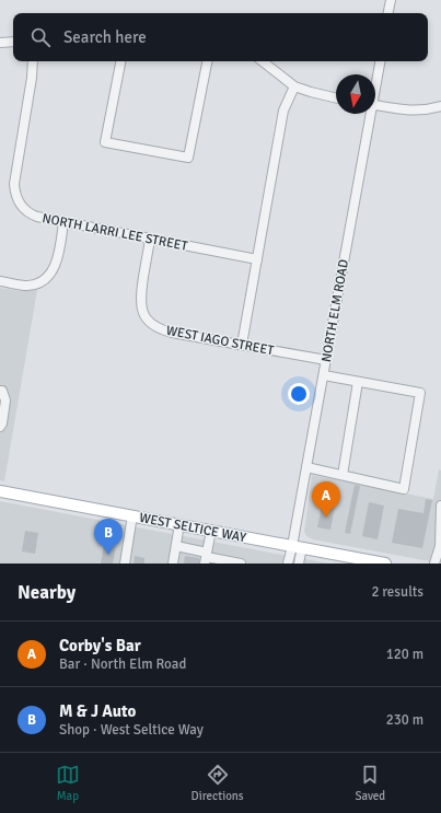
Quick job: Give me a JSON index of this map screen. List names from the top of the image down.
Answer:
{
  "streets": {
    "main road": ["WEST SELTICE WAY"],
    "street": ["NORTH LARRI LEE STREET", "NORTH ELM ROAD", "WEST IAGO STREET"]
  },
  "crossings": [
    ["NORTH LARRI LEE STREET", "WEST IAGO STREET"],
    ["NORTH ELM ROAD", "WEST IAGO STREET"],
    ["NORTH ELM ROAD", "WEST SELTICE WAY"]
  ],
  "north": "bottom",
  "page": {
    "search": "Search here",
    "pins": ["A", "B"],
    "heading": ["Nearby", "2 results"],
    "list": [
      {
        "mark": "A",
        "name": "Corby's Bar",
        "note": "Bar · North Elm Road",
        "value": "120 m"
      },
      {
        "mark": "B",
        "name": "M & J Auto",
        "note": "Shop · West Seltice Way",
        "value": "230 m"
      }
    ],
    "nav": ["Map", "Directions", "Saved"]
  }
}
